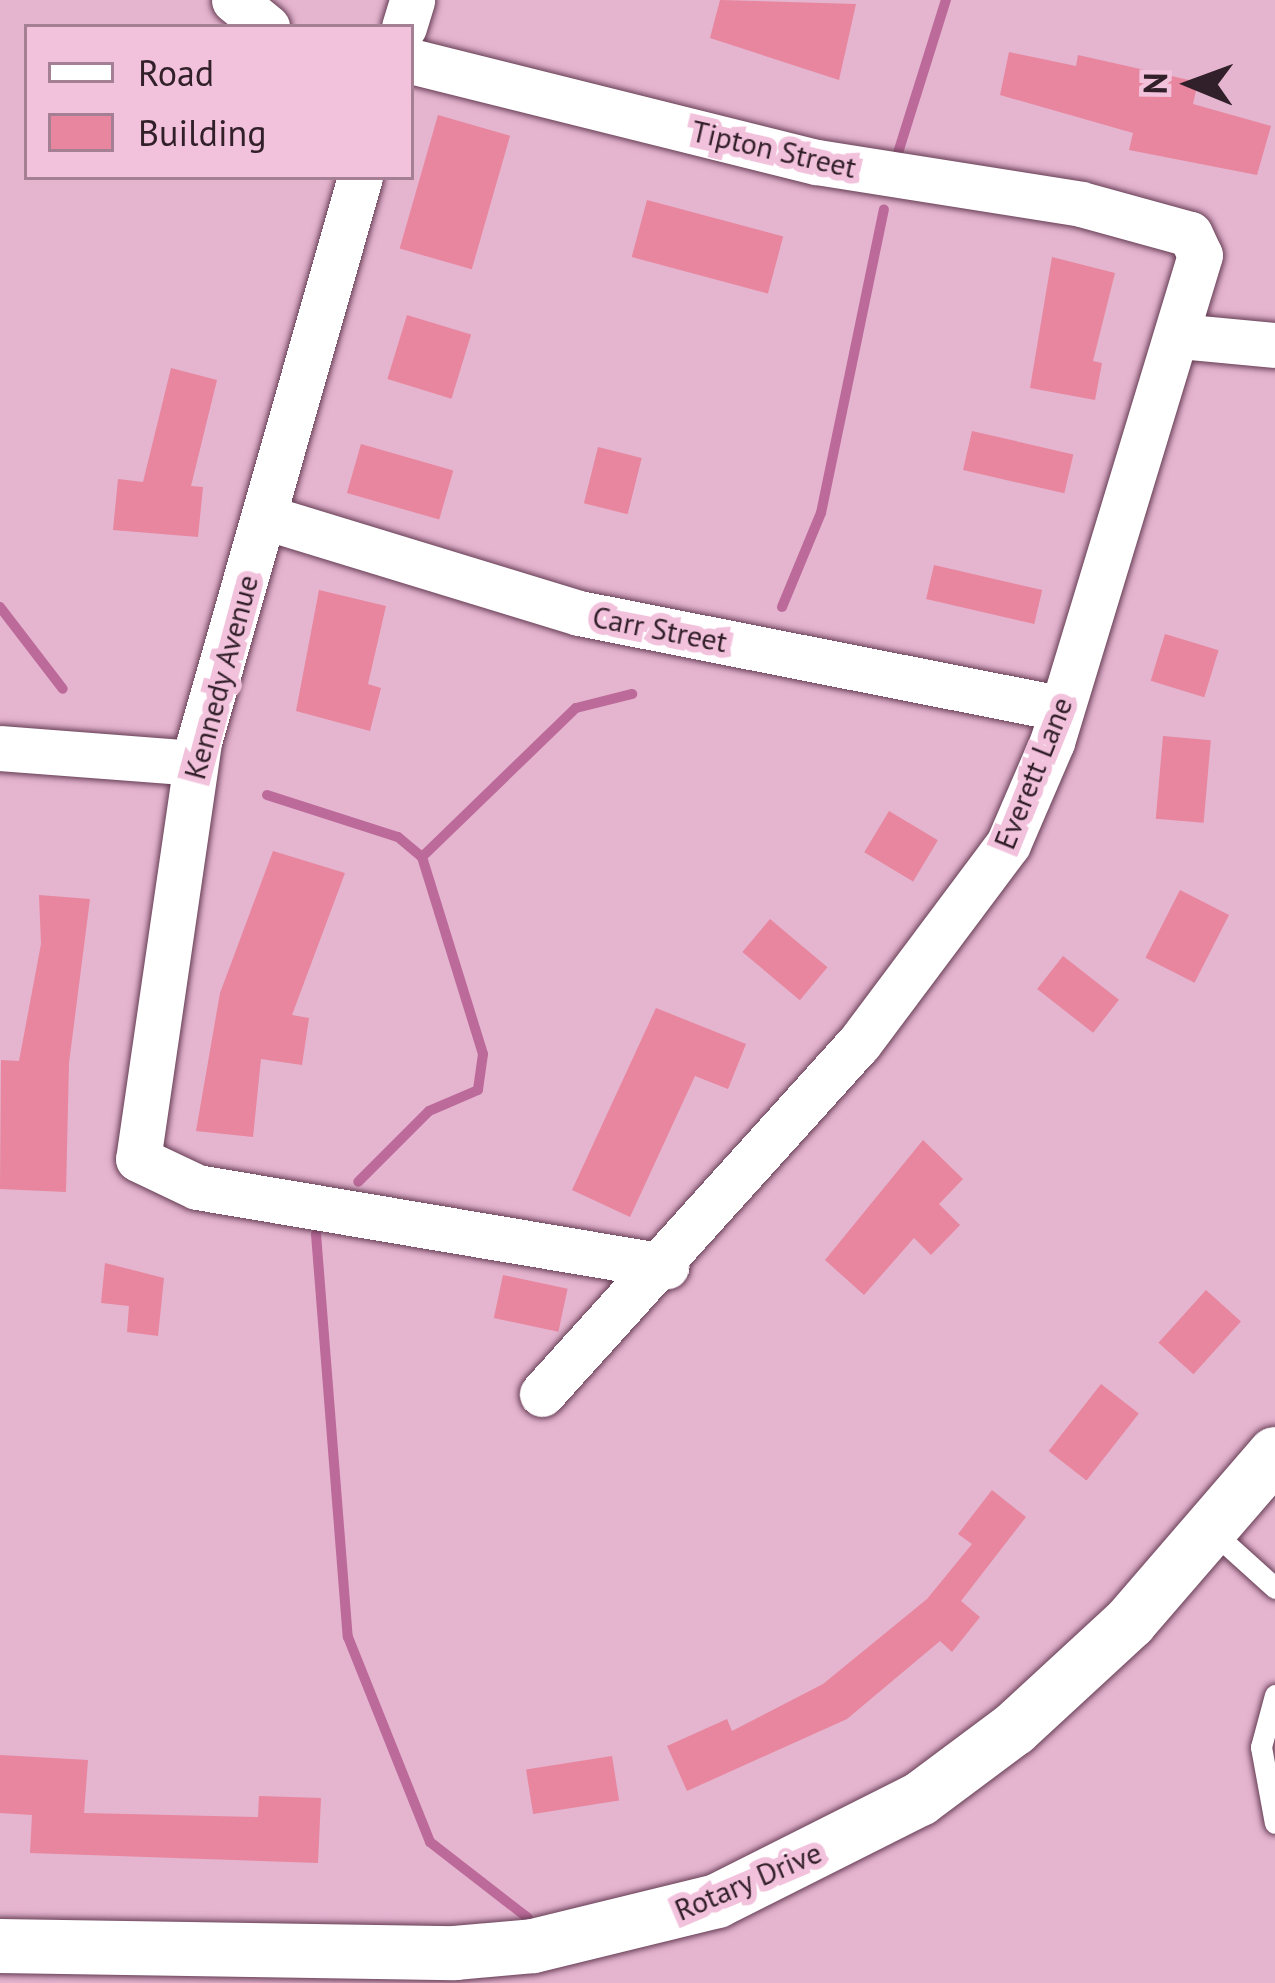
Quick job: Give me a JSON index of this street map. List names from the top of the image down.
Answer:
{
  "streets": {
    "street": [
      "Tipton Street",
      "Carr Street",
      "Kennedy Avenue",
      "Everett Lane",
      "Rotary Drive"
    ]
  },
  "crossings": [
    ["Tipton Street", "Everett Lane"],
    ["Carr Street", "Kennedy Avenue"],
    ["Carr Street", "Everett Lane"],
    ["Kennedy Avenue", "Everett Lane"]
  ],
  "legend": ["Road", "Building"],
  "north": "left"
}
